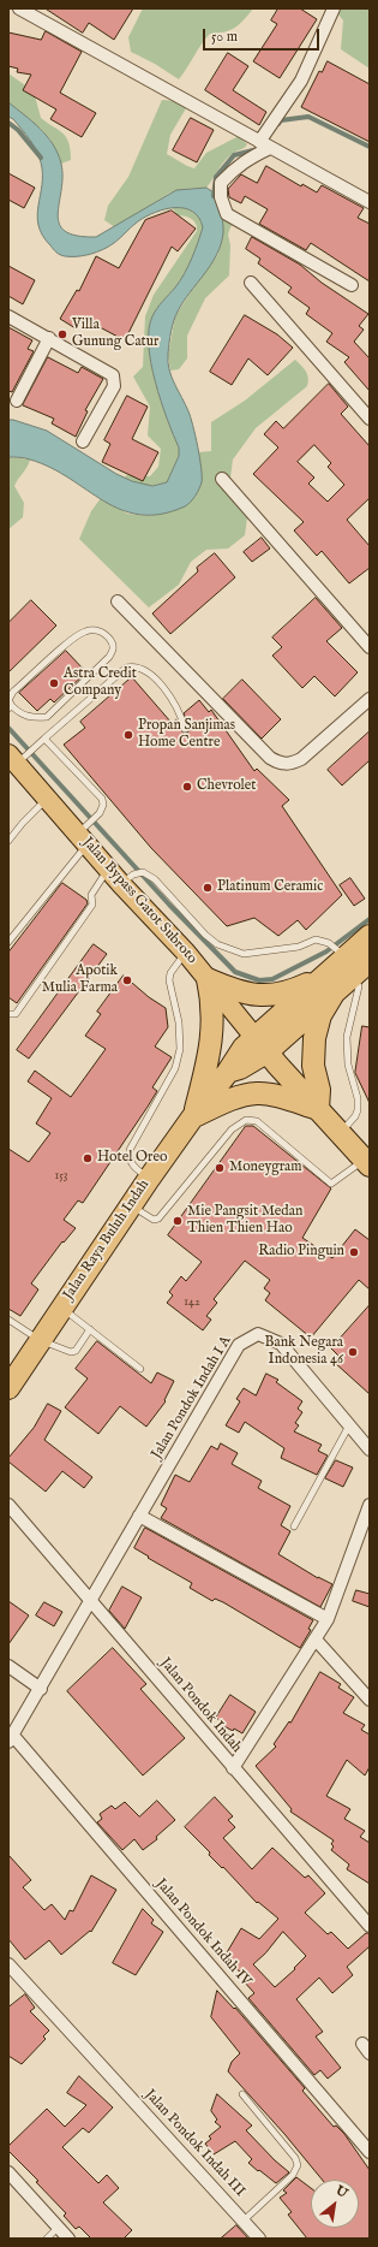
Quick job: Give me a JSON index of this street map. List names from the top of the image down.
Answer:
{
  "streets": {
    "highway": ["Jalan Raya Buluh Indah"],
    "main road": ["Jalan Bypass Gatot Subroto"],
    "street": [
      "Jalan Pondok Indah I A",
      "Jalan Pondok Indah",
      "Jalan Pondok Indah IV",
      "Jalan Pondok Indah III"
    ]
  },
  "crossings": [
    ["Jalan Bypass Gatot Subroto", "Jalan Raya Buluh Indah"],
    ["Jalan Pondok Indah I A", "Jalan Pondok Indah"],
    ["Jalan Pondok Indah I A", "Jalan Pondok Indah IV"]
  ],
  "places": [
    "Villa Gunung Catur",
    "Astra Credit Company",
    "Propan Sanjimas Home Centre",
    "Chevrolet",
    "Platinum Ceramic",
    "Apotik Mulia Farma",
    "Hotel Oreo",
    "Moneygram",
    "Mie Pangsit Medan Thien Thien Hao",
    "Radio Pinguin",
    "Bank Negara Indonesia 46"
  ],
  "house_numbers": ["153", "142"],
  "scale_bar": "50 m",
  "north": "top right"
}
